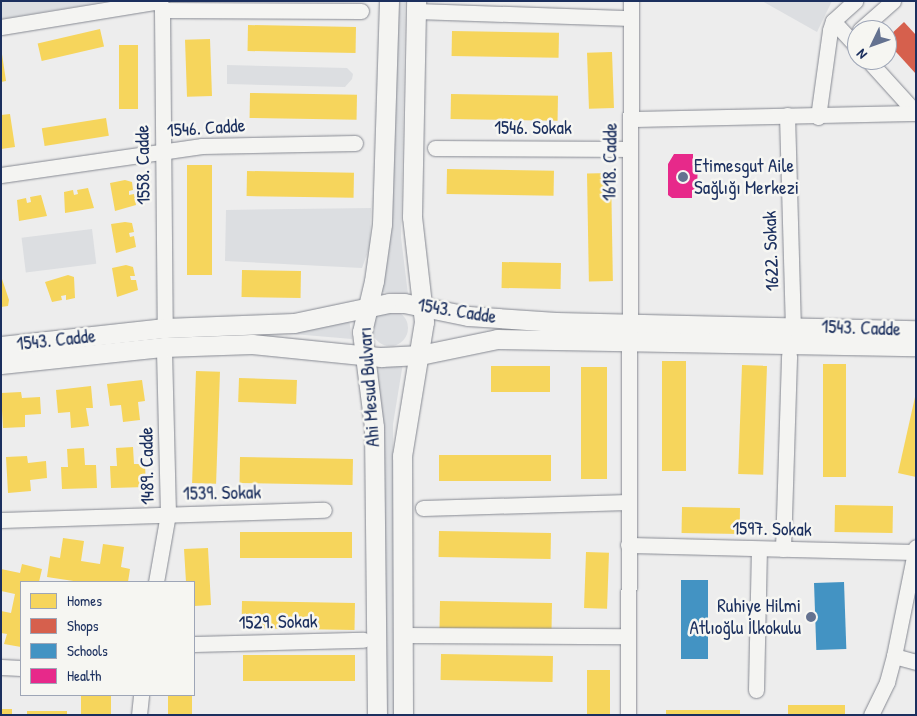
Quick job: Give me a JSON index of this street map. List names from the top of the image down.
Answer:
{
  "streets": {
    "main road": ["1543. Cadde", "Ahi Mesud Bulvarı"],
    "street": [
      "1546. Cadde",
      "1546. Sokak",
      "1618. Cadde",
      "1558. Cadde",
      "1622. Sokak",
      "1489. Cadde",
      "1539. Sokak",
      "1597. Sokak",
      "1529. Sokak"
    ]
  },
  "crossings": [
    ["1546. Cadde", "1558. Cadde"],
    ["1546. Sokak", "1618. Cadde"],
    ["1618. Cadde", "1543. Cadde"],
    ["1618. Cadde", "1597. Sokak"],
    ["1558. Cadde", "1543. Cadde"],
    ["1622. Sokak", "1543. Cadde"],
    ["1543. Cadde", "Ahi Mesud Bulvarı"],
    ["1543. Cadde", "1489. Cadde"],
    ["1489. Cadde", "1539. Sokak"]
  ],
  "places": ["Etimesgut Aile Sağlığı Merkezi", "Ruhiye Hilmi Atlıoğlu İlkokulu"],
  "legend": [
    "Homes",
    "Shops",
    "Schools",
    "Health"
  ],
  "north": "bottom left"
}
